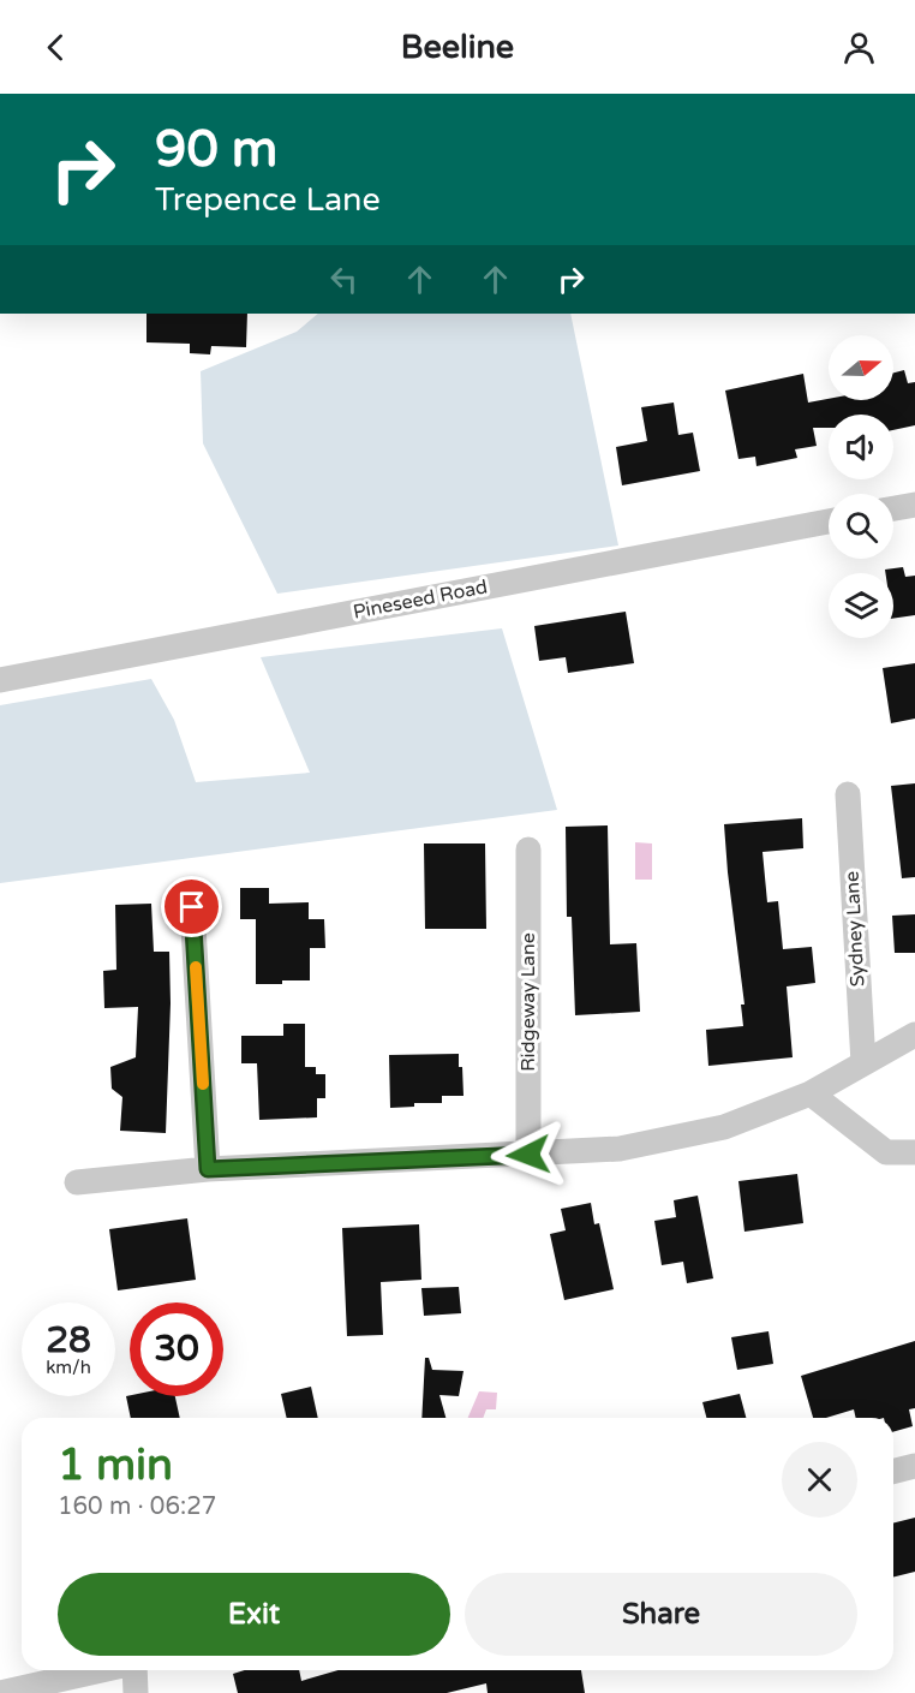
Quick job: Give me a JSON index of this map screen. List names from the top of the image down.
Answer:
{
  "streets": {
    "street": ["Pineseed Road", "Sydney Lane", "Ridgeway Lane"]
  },
  "north": "right",
  "page": {
    "header": "Beeline",
    "turn": ["90 m", "Trepence Lane"],
    "speed": "28 km/h",
    "limit": "30",
    "heading": ["1 min", "160 m · 06:27"],
    "buttons": ["Exit", "Share"]
  }
}
